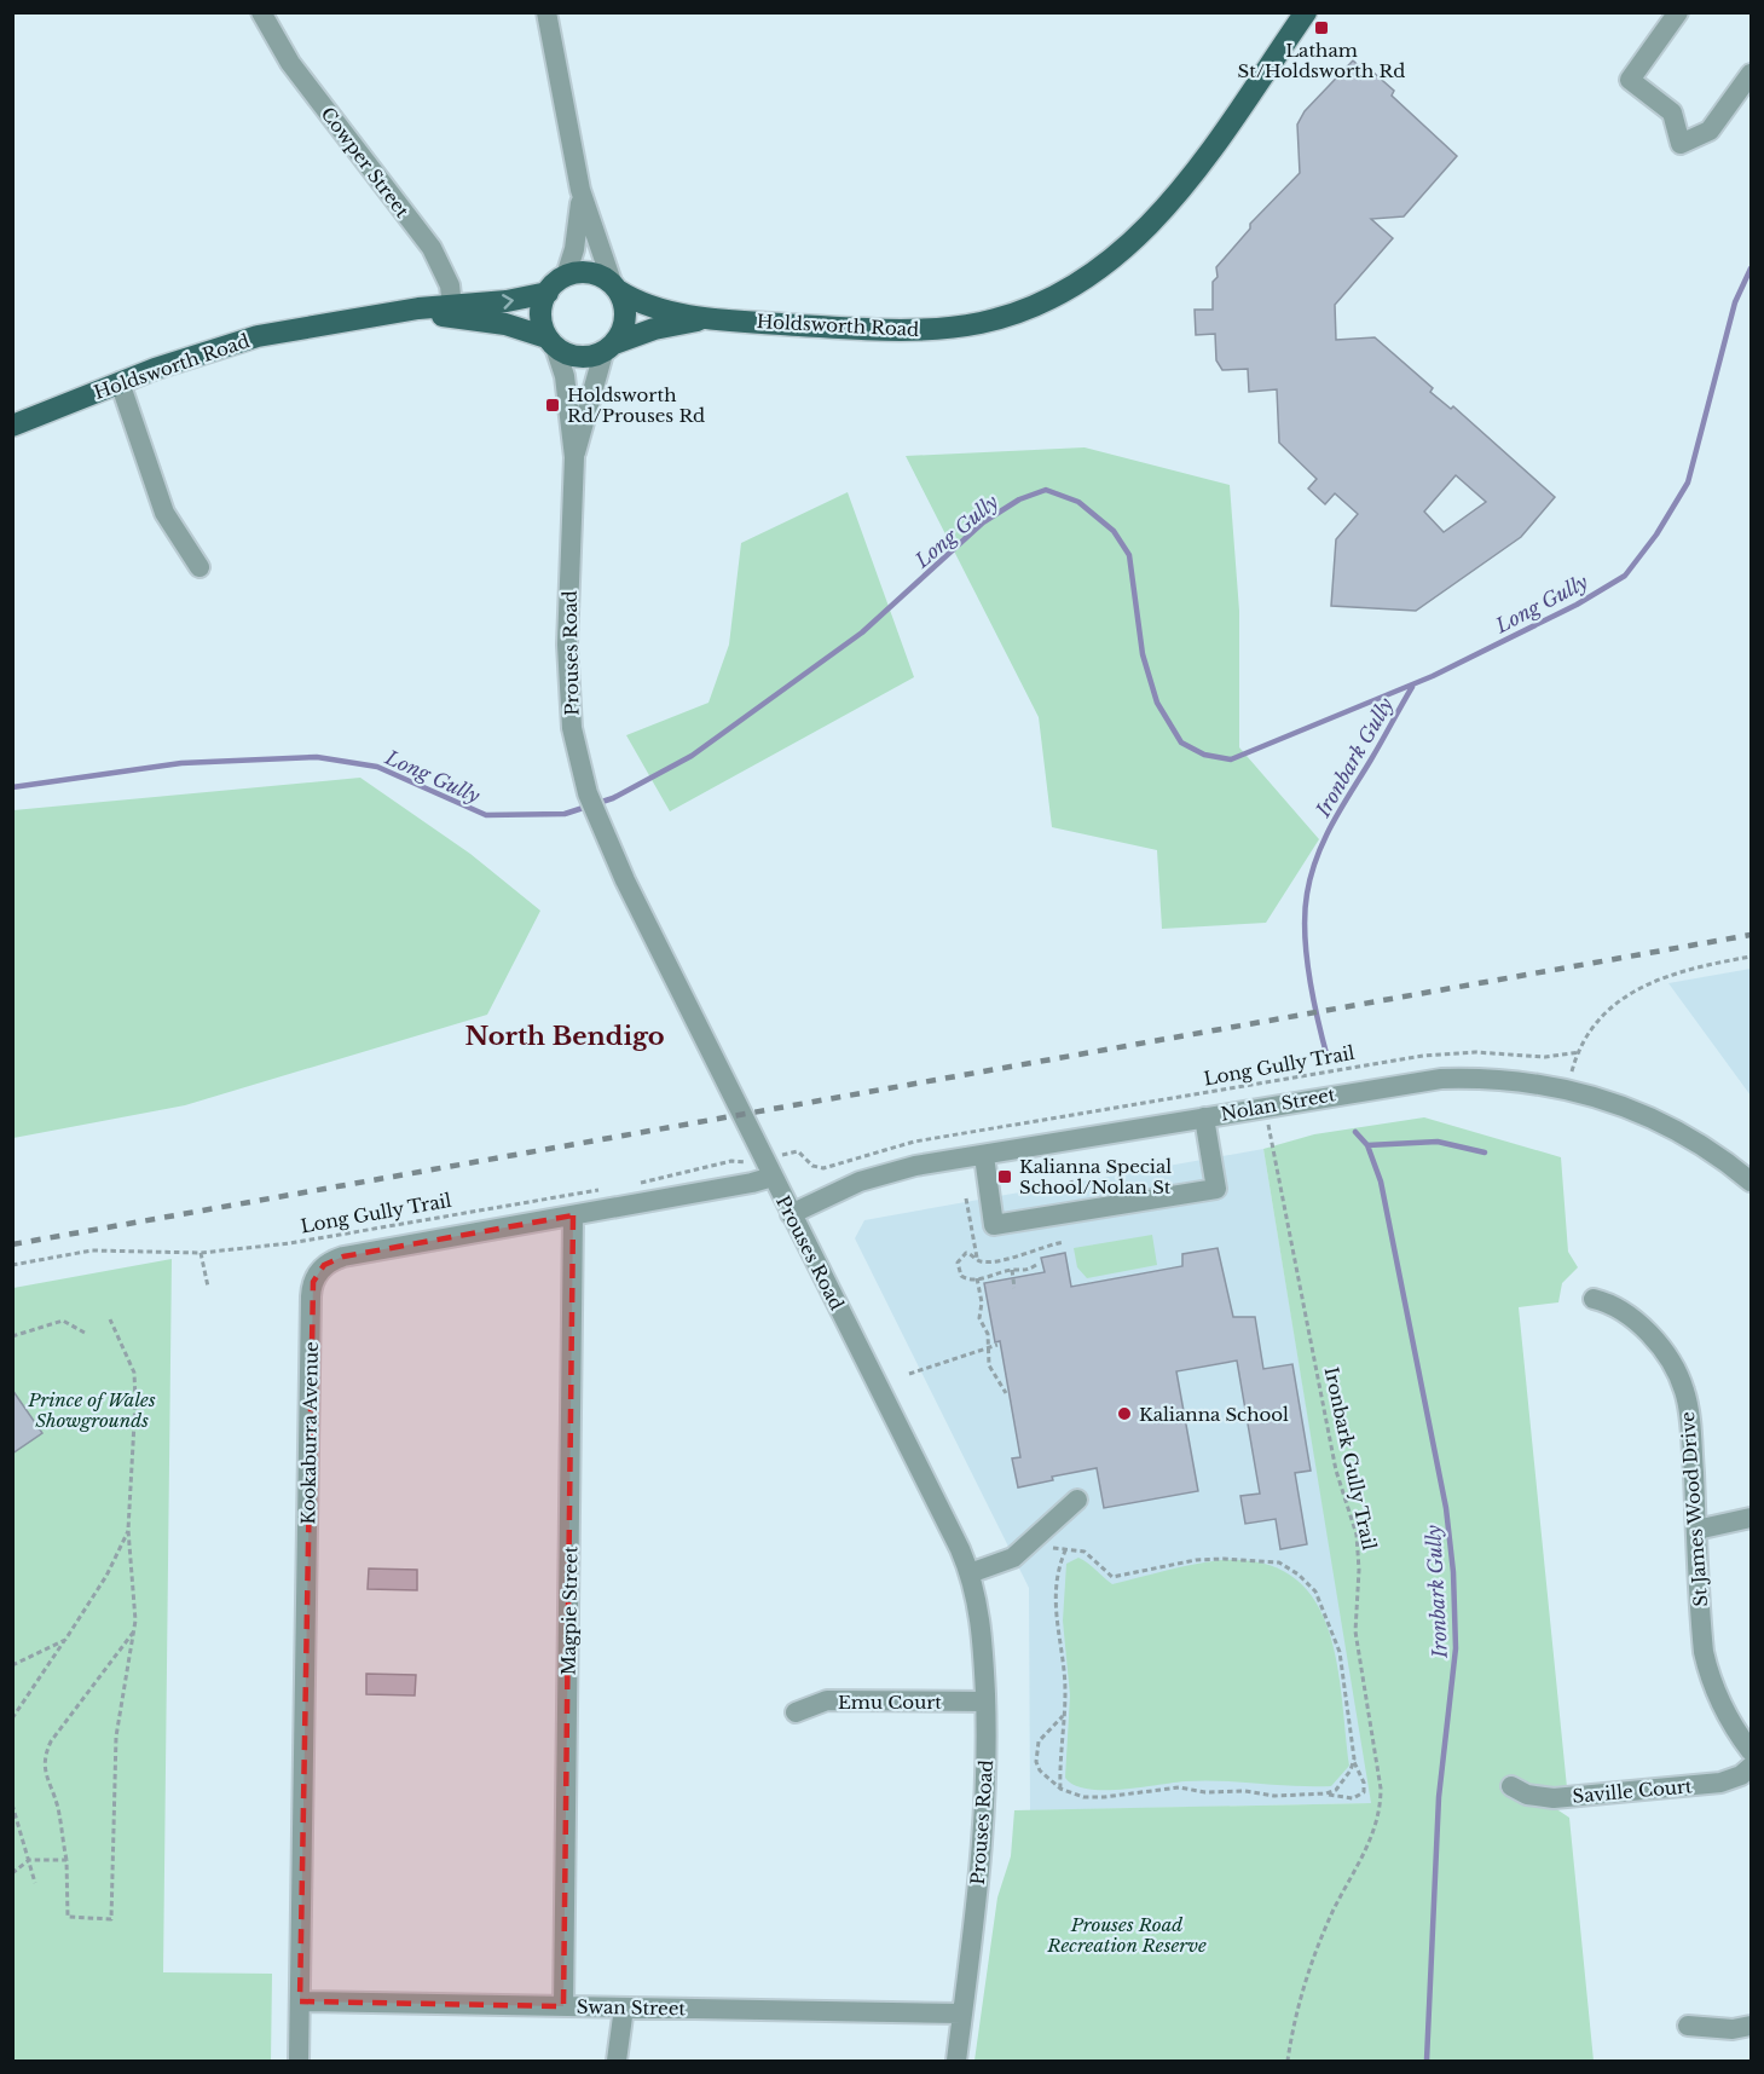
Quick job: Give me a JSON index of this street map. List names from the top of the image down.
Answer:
{
  "streets": {
    "main road": ["Holdsworth Road"],
    "street": [
      "Cowper Street",
      "Prouses Road",
      "Nolan Street",
      "Kookaburra Avenue",
      "St James Wood Drive",
      "Magpie Street",
      "Emu Court",
      "Saville Court",
      "Swan Street"
    ],
    "path": ["Long Gully Trail", "Ironbark Gully Trail"]
  },
  "crossings": [
    ["Cowper Street", "Holdsworth Road"],
    ["Holdsworth Road", "Prouses Road"],
    ["Prouses Road", "Nolan Street"],
    ["Prouses Road", "Kookaburra Avenue"],
    ["Prouses Road", "Emu Court"],
    ["Prouses Road", "Swan Street"],
    ["Nolan Street", "Ironbark Gully Trail"],
    ["Kookaburra Avenue", "Magpie Street"],
    ["Kookaburra Avenue", "Swan Street"],
    ["Magpie Street", "Swan Street"]
  ],
  "districts": ["North Bendigo"],
  "water": ["Long Gully", "Ironbark Gully"],
  "parks": ["Prince of Wales Showgrounds", "Prouses Road Recreation Reserve"],
  "places": {
    "transit": ["Latham St/Holdsworth Rd", "Holdsworth Rd/Prouses Rd", "Kalianna Special School/Nolan St"],
    "other": ["Kalianna School"]
  }
}
